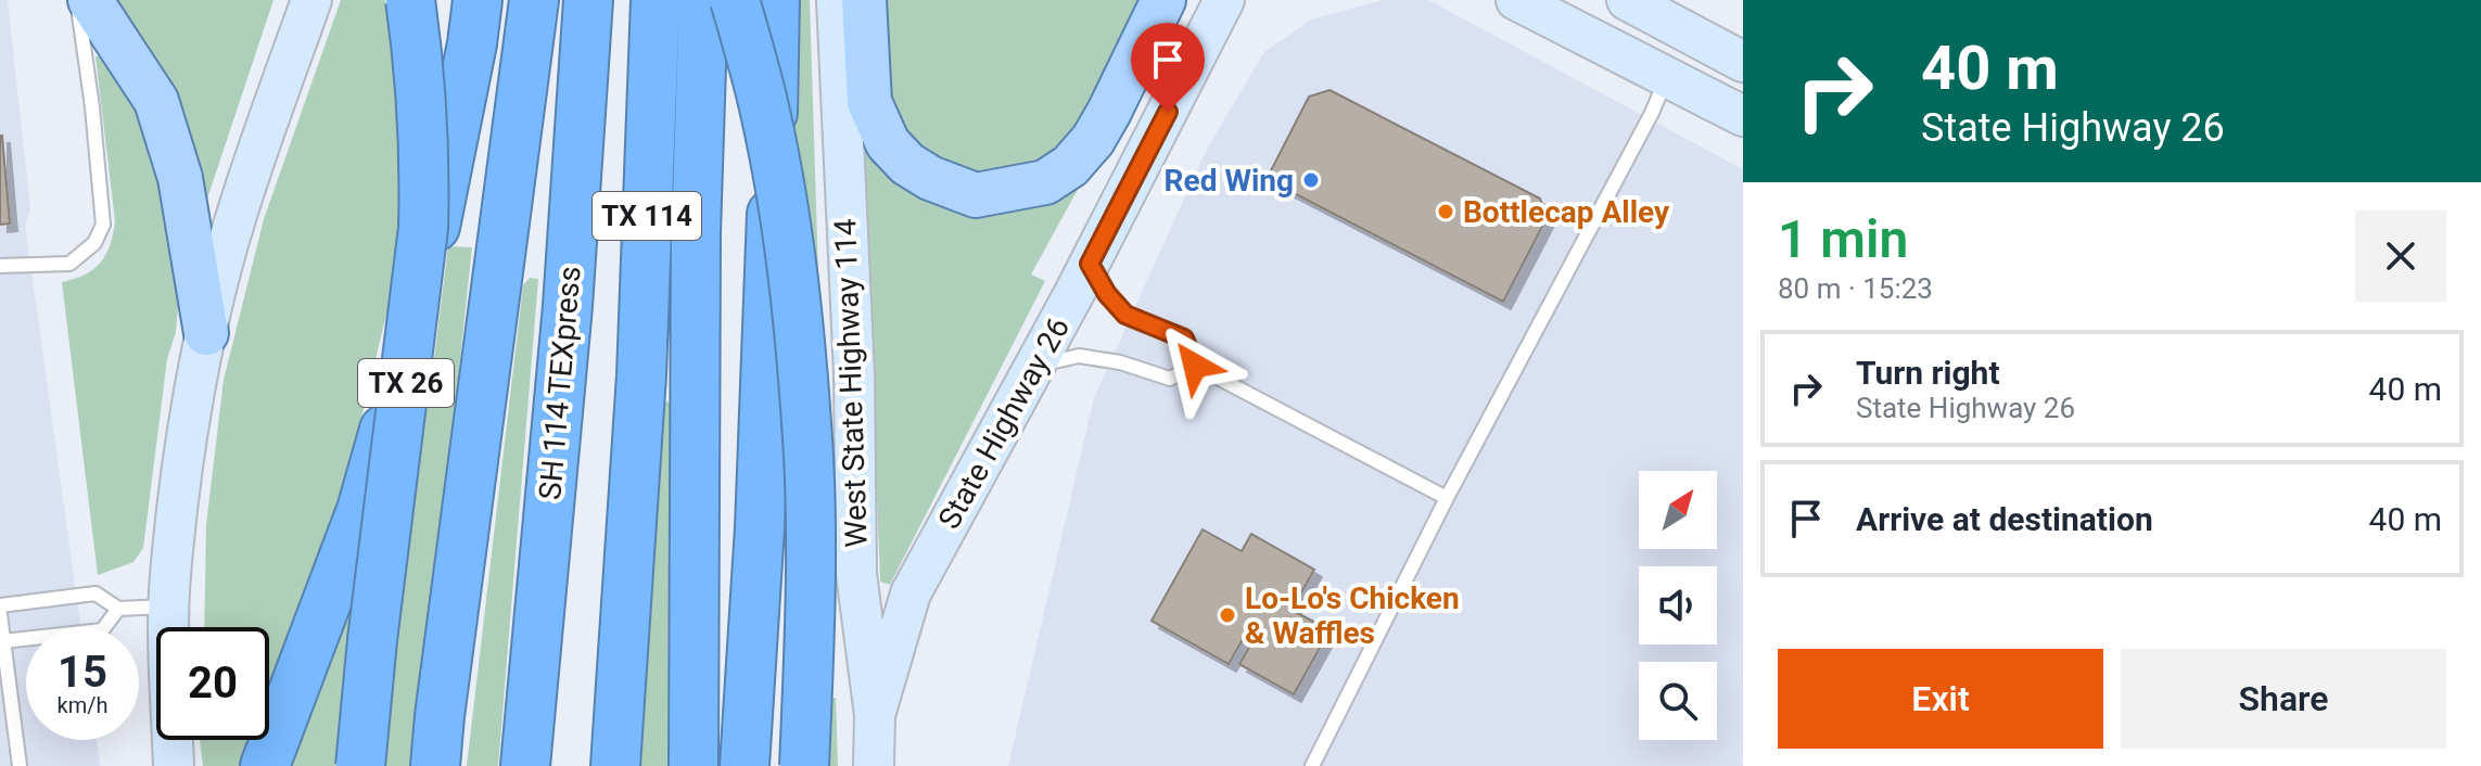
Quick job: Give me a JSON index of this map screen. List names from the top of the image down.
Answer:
{
  "streets": {
    "highway": ["TX 114", "TX 26", "SH 114 TEXpress"],
    "main road": ["West State Highway 114", "State Highway 26"]
  },
  "crossings": [
    ["TX 114", "SH 114 TEXpress"],
    ["West State Highway 114", "State Highway 26"]
  ],
  "places": ["Red Wing", "Bottlecap Alley", "Lo-Lo's Chicken & Waffles"],
  "north": "top right",
  "page": {
    "turn": ["40 m", "State Highway 26"],
    "heading": ["1 min", "80 m · 15:23"],
    "list": [
      {
        "name": "Turn right",
        "note": "State Highway 26",
        "value": "40 m"
      },
      {
        "name": "Arrive at destination",
        "value": "40 m"
      }
    ],
    "speed": "15 km/h",
    "limit": "20",
    "buttons": ["Exit", "Share"]
  }
}
